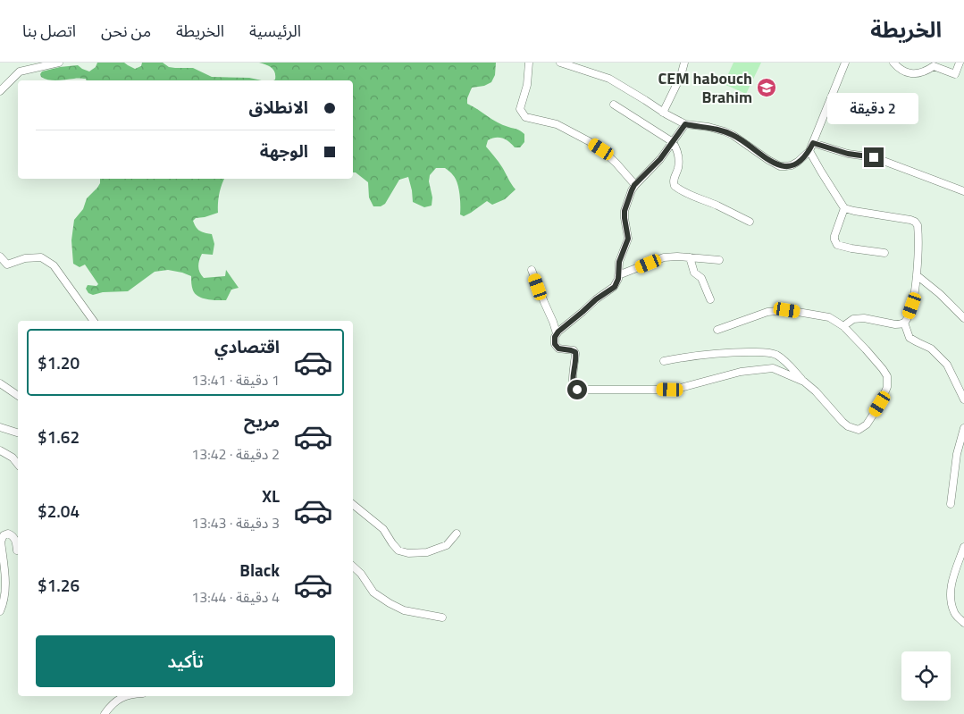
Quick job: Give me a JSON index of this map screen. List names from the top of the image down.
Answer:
{
  "places": {
    "school or university": ["CEM habouch Brahim"]
  },
  "page": {
    "header": "الخريطة",
    "nav": [
      "الرئيسية",
      "الخريطة",
      "من نحن",
      "اتصل بنا"
    ],
    "banner": ["الانطلاق", "الوجهة"],
    "bubble": "2 دقيقة",
    "list": [
      {
        "name": "اقتصادي",
        "note": "1 دقيقة · 13:41",
        "value": "$1.20"
      },
      {
        "name": "مريح",
        "note": "2 دقيقة · 13:42",
        "value": "$1.62"
      },
      {
        "name": "XL",
        "note": "3 دقيقة · 13:43",
        "value": "$2.04"
      },
      {
        "name": "Black",
        "note": "4 دقيقة · 13:44",
        "value": "$1.26"
      }
    ],
    "buttons": "تأكيد"
  }
}
